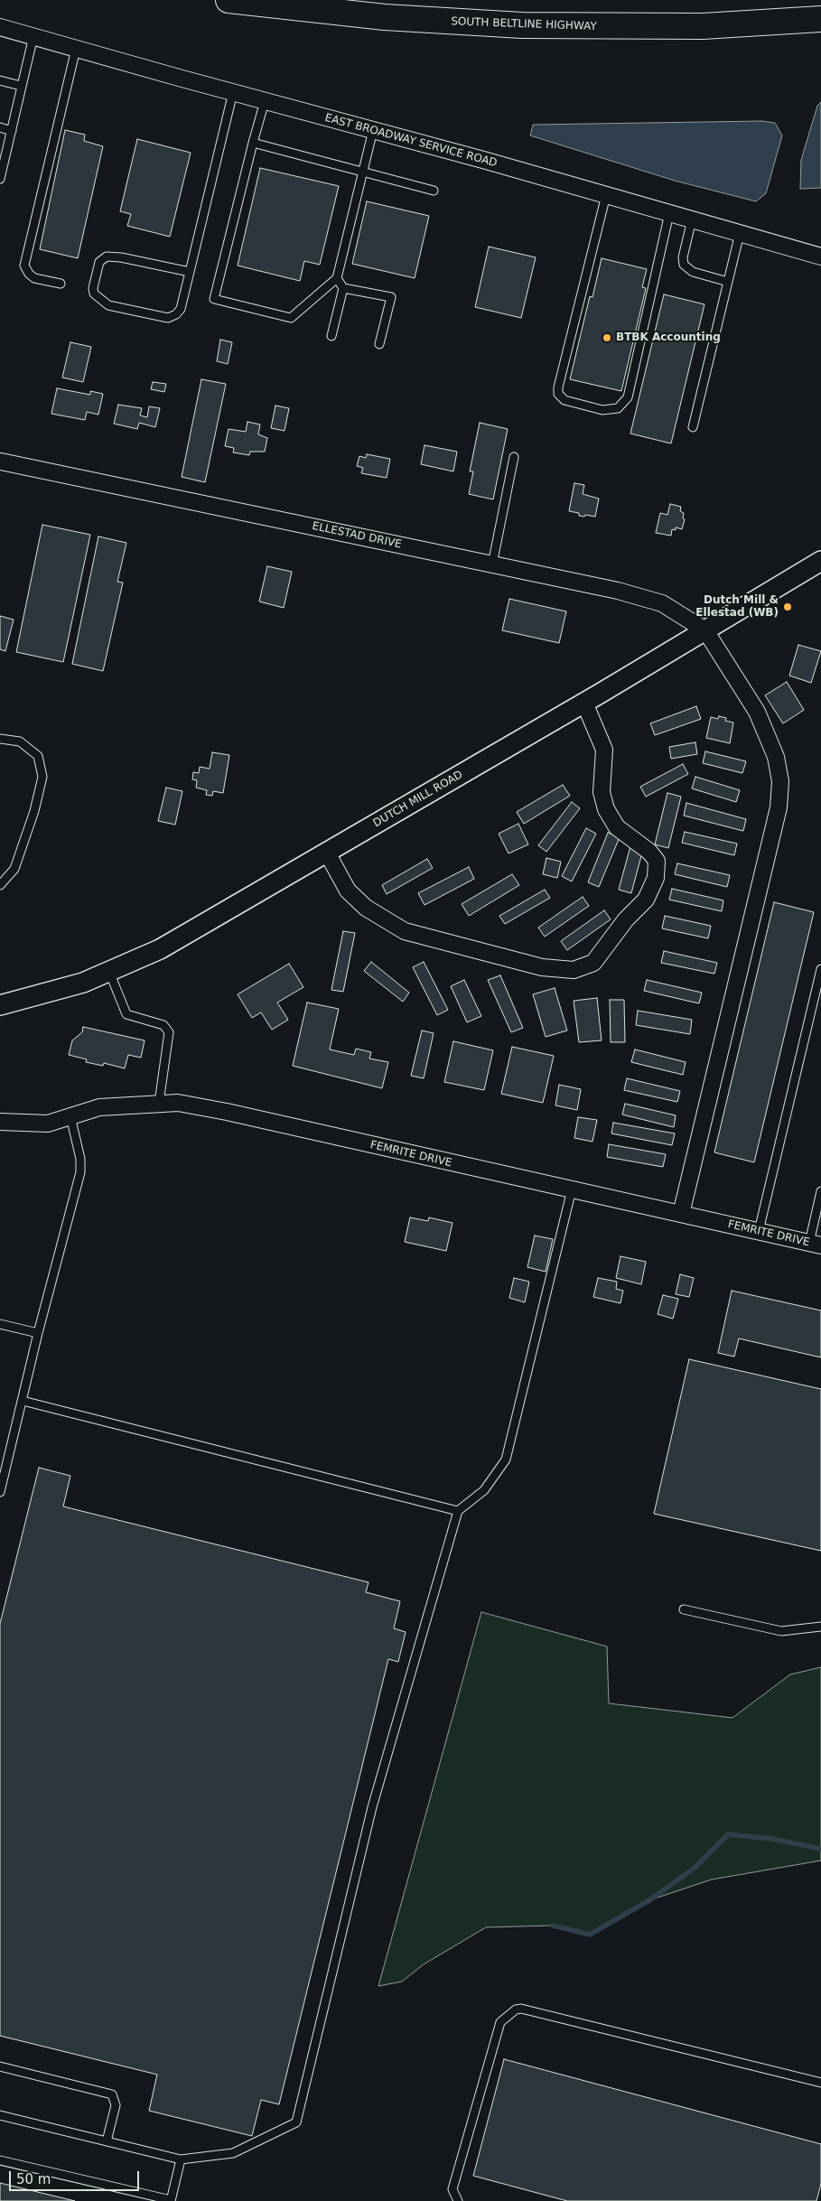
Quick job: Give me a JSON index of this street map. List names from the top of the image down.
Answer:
{
  "streets": {
    "highway": ["SOUTH BELTLINE HIGHWAY"],
    "street": [
      "EAST BROADWAY SERVICE ROAD",
      "ELLESTAD DRIVE",
      "DUTCH MILL ROAD",
      "FEMRITE DRIVE"
    ]
  },
  "crossings": [
    ["ELLESTAD DRIVE", "DUTCH MILL ROAD"]
  ],
  "places": ["BTBK Accounting", "Dutch Mill & Ellestad (WB)"],
  "scale_bar": "50 m"
}
